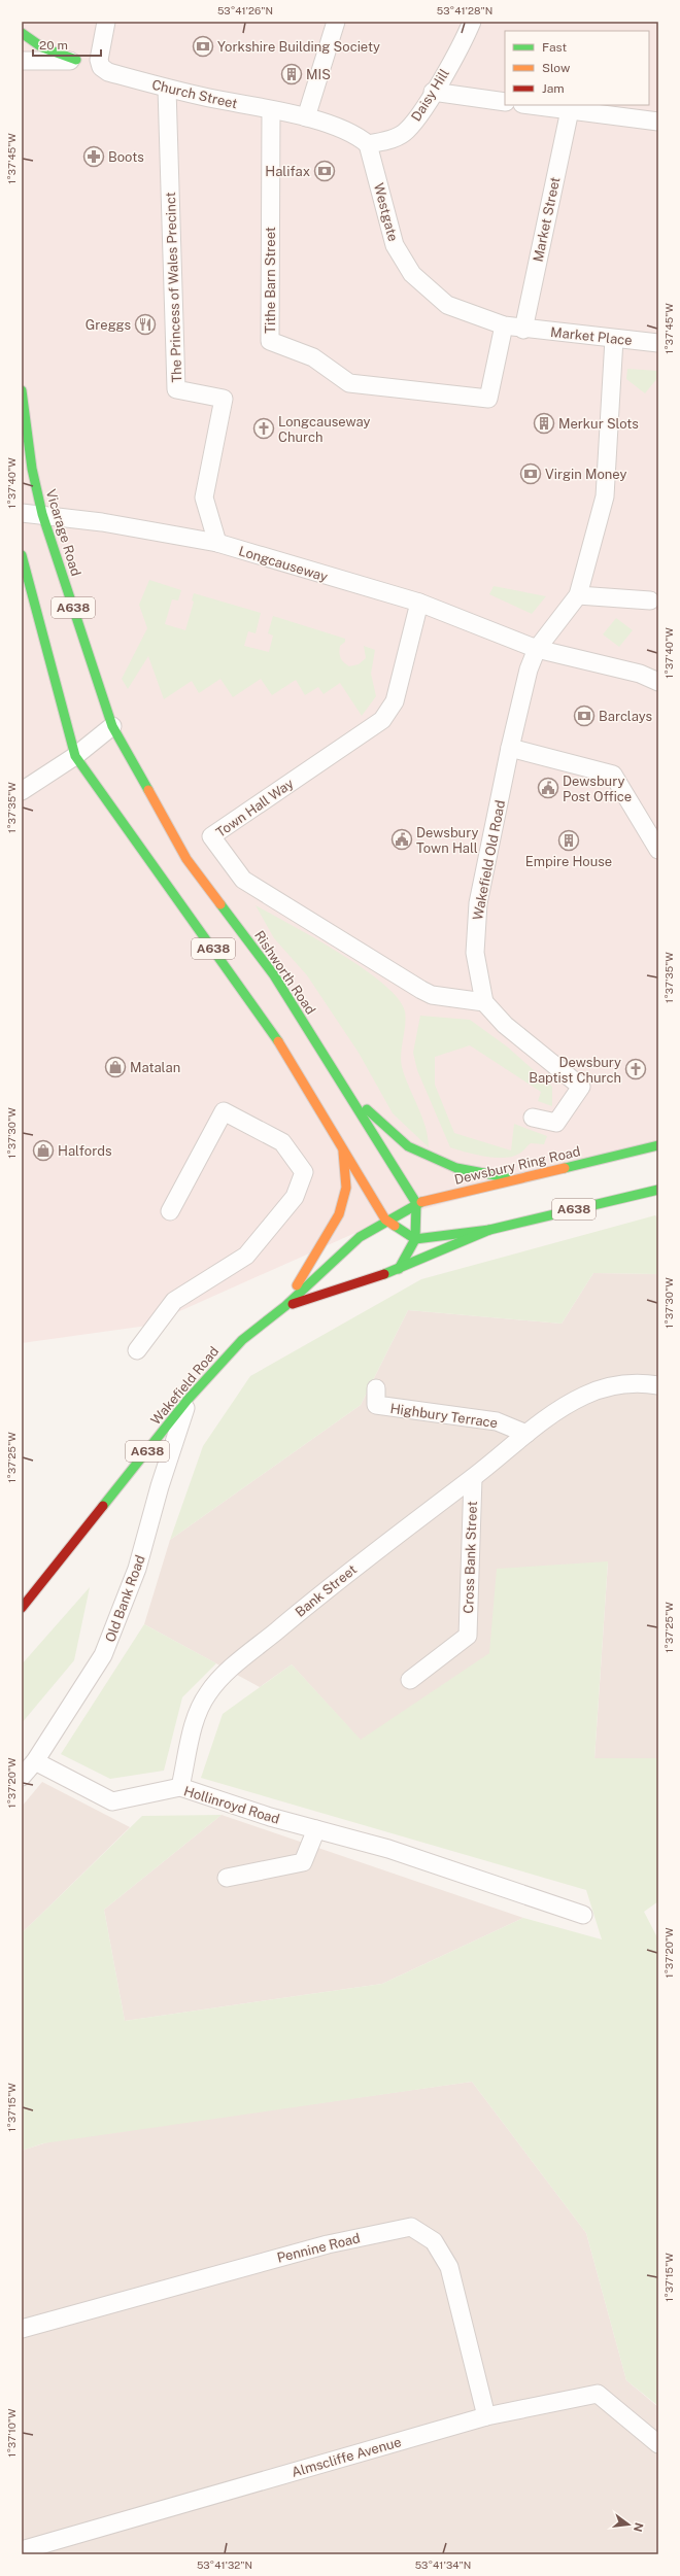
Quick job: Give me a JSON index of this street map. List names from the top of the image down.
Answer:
{
  "streets": {
    "highway": [
      "Vicarage Road",
      "A638",
      "Rishworth Road",
      "Dewsbury Ring Road",
      "Wakefield Road"
    ],
    "street": [
      "Church Street",
      "Daisy Hill",
      "Westgate",
      "Market Street",
      "Tithe Barn Street",
      "The Princess of Wales Precinct",
      "Market Place",
      "Longcauseway",
      "Town Hall Way",
      "Wakefield Old Road",
      "Highbury Terrace",
      "Cross Bank Street",
      "Bank Street",
      "Old Bank Road",
      "Hollinroyd Road",
      "Pennine Road",
      "Almscliffe Avenue"
    ]
  },
  "crossings": [
    ["Church Street", "Daisy Hill"],
    ["Church Street", "Westgate"],
    ["Church Street", "Tithe Barn Street"],
    ["Church Street", "The Princess of Wales Precinct"],
    ["Daisy Hill", "Westgate"],
    ["Westgate", "Market Street"],
    ["Westgate", "Tithe Barn Street"],
    ["Westgate", "Market Place"],
    ["Market Street", "Market Place"],
    ["The Princess of Wales Precinct", "Longcauseway"],
    ["Vicarage Road", "Longcauseway"],
    ["Vicarage Road", "Rishworth Road"],
    ["Longcauseway", "Town Hall Way"],
    ["Longcauseway", "Wakefield Old Road"],
    ["A638", "Dewsbury Ring Road"],
    ["A638", "Wakefield Road"],
    ["Town Hall Way", "Wakefield Old Road"],
    ["Rishworth Road", "Dewsbury Ring Road"],
    ["Dewsbury Ring Road", "Wakefield Road"],
    ["Wakefield Road", "Old Bank Road"],
    ["Highbury Terrace", "Bank Street"],
    ["Cross Bank Street", "Bank Street"],
    ["Bank Street", "Hollinroyd Road"],
    ["Old Bank Road", "Hollinroyd Road"],
    ["Pennine Road", "Almscliffe Avenue"]
  ],
  "places": {
    "bank": [
      "Yorkshire Building Society",
      "Halifax",
      "Virgin Money",
      "Barclays"
    ],
    "building": ["MIS", "Merkur Slots", "Empire House"],
    "pharmacy": ["Boots"],
    "restaurant": ["Greggs"],
    "church": ["Longcauseway Church", "Dewsbury Baptist Church"],
    "public building": ["Dewsbury Post Office", "Dewsbury Town Hall"],
    "shop": ["Matalan", "Halfords"]
  },
  "legend": ["Fast", "Slow", "Jam"],
  "scale_bar": "20 m",
  "north": "right",
  "coordinates": [
    "53°41'26\"N",
    "53°41'28\"N",
    "1°37'45\"W",
    "1°37'40\"W",
    "1°37'35\"W",
    "1°37'30\"W",
    "1°37'25\"W",
    "1°37'20\"W",
    "1°37'15\"W",
    "1°37'10\"W",
    "53°41'32\"N",
    "53°41'34\"N"
  ]
}
